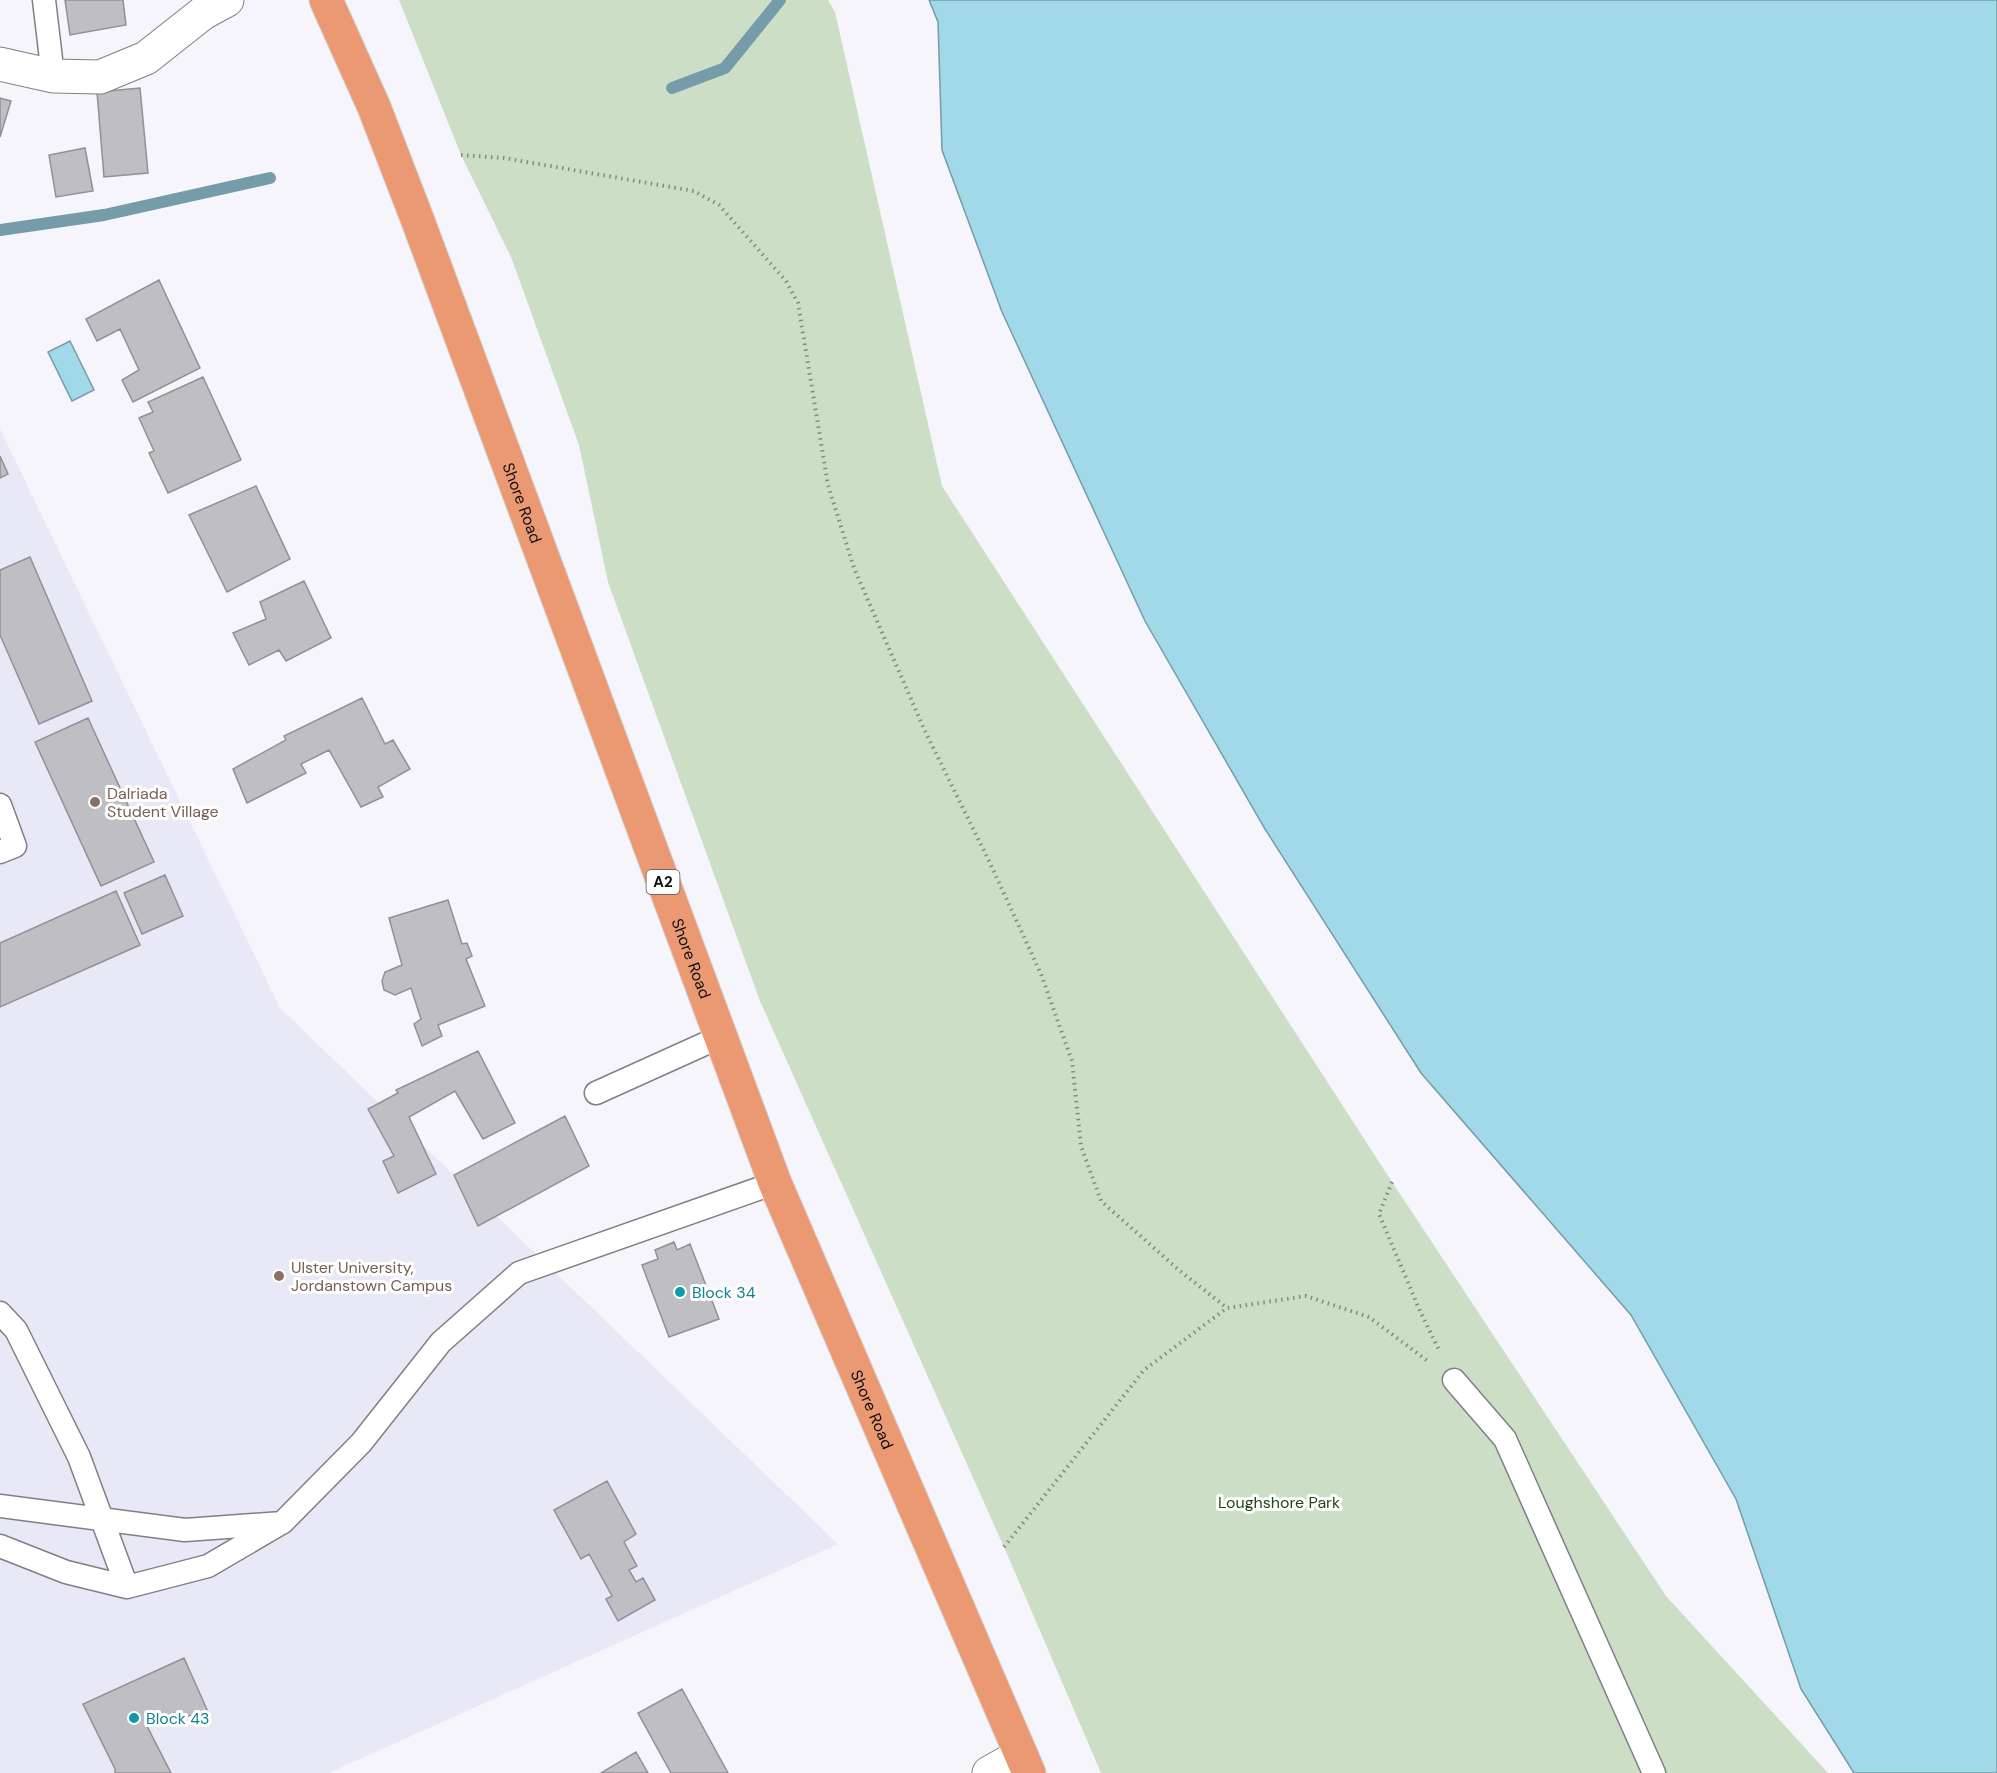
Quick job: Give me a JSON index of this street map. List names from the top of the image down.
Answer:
{
  "streets": {
    "highway": ["Shore Road", "A2"]
  },
  "parks": ["Loughshore Park"],
  "places": [
    "Dalriada Student Village",
    "Ulster University, Jordanstown Campus",
    "Block 34",
    "Block 43"
  ]
}
